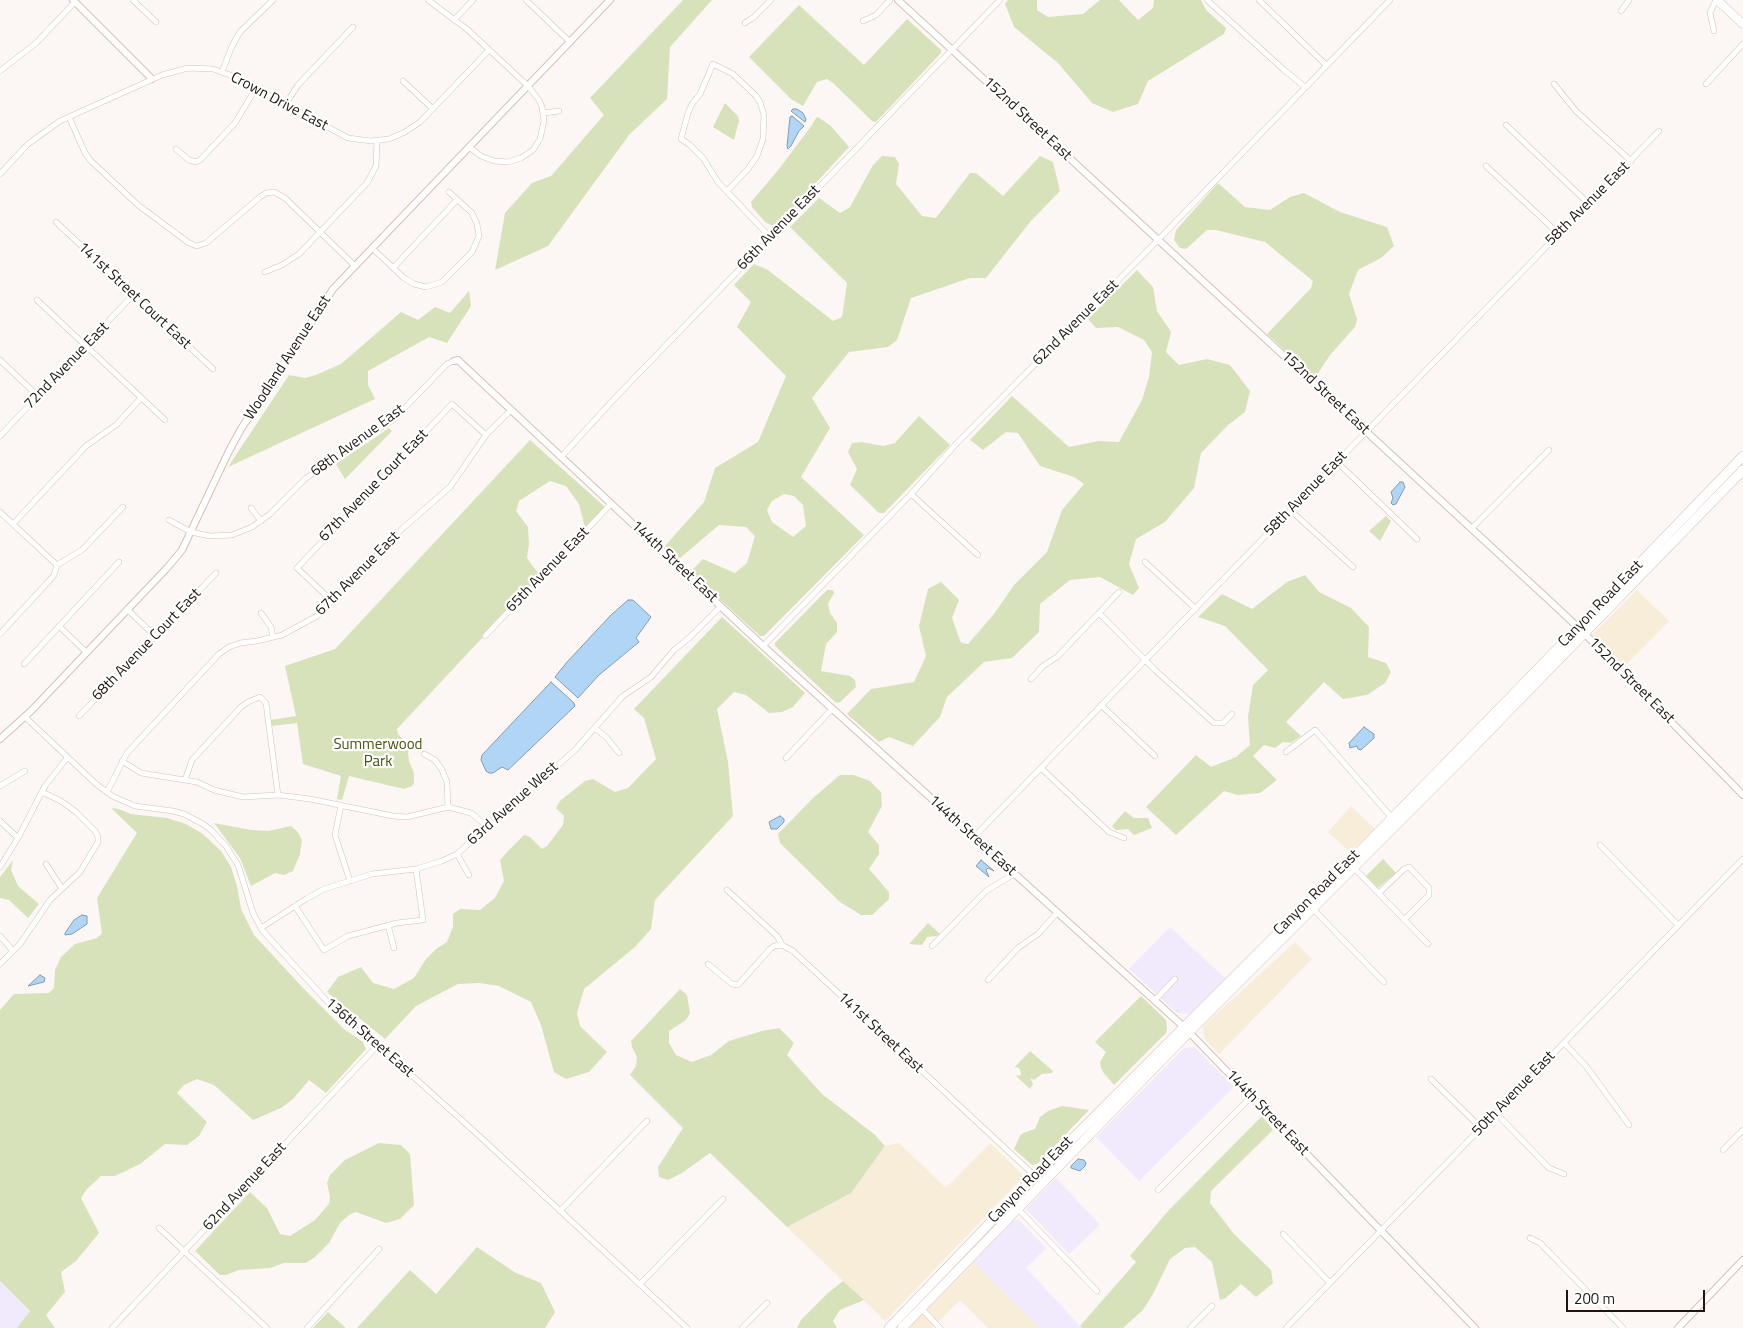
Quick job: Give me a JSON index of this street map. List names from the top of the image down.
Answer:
{
  "streets": {
    "main road": ["Canyon Road East"],
    "street": [
      "Crown Drive East",
      "152nd Street East",
      "58th Avenue East",
      "66th Avenue East",
      "141st Street Court East",
      "62nd Avenue East",
      "Woodland Avenue East",
      "72nd Avenue East",
      "68th Avenue East",
      "67th Avenue Court East",
      "144th Street East",
      "65th Avenue East",
      "67th Avenue East",
      "68th Avenue Court East",
      "63rd Avenue West",
      "141st Street East",
      "136th Street East",
      "50th Avenue East"
    ]
  },
  "crossings": [
    ["152nd Street East", "58th Avenue East"],
    ["152nd Street East", "66th Avenue East"],
    ["152nd Street East", "62nd Avenue East"],
    ["152nd Street East", "Canyon Road East"],
    ["58th Avenue East", "144th Street East"],
    ["66th Avenue East", "144th Street East"],
    ["141st Street Court East", "72nd Avenue East"],
    ["62nd Avenue East", "144th Street East"],
    ["62nd Avenue East", "136th Street East"],
    ["Woodland Avenue East", "68th Avenue East"],
    ["Woodland Avenue East", "136th Street East"],
    ["68th Avenue East", "144th Street East"],
    ["67th Avenue Court East", "67th Avenue East"],
    ["144th Street East", "65th Avenue East"],
    ["144th Street East", "67th Avenue East"],
    ["144th Street East", "Canyon Road East"],
    ["144th Street East", "63rd Avenue West"],
    ["144th Street East", "50th Avenue East"],
    ["67th Avenue East", "136th Street East"],
    ["Canyon Road East", "141st Street East"],
    ["63rd Avenue West", "136th Street East"]
  ],
  "parks": ["Summerwood Park"],
  "scale_bar": "200 m"
}
